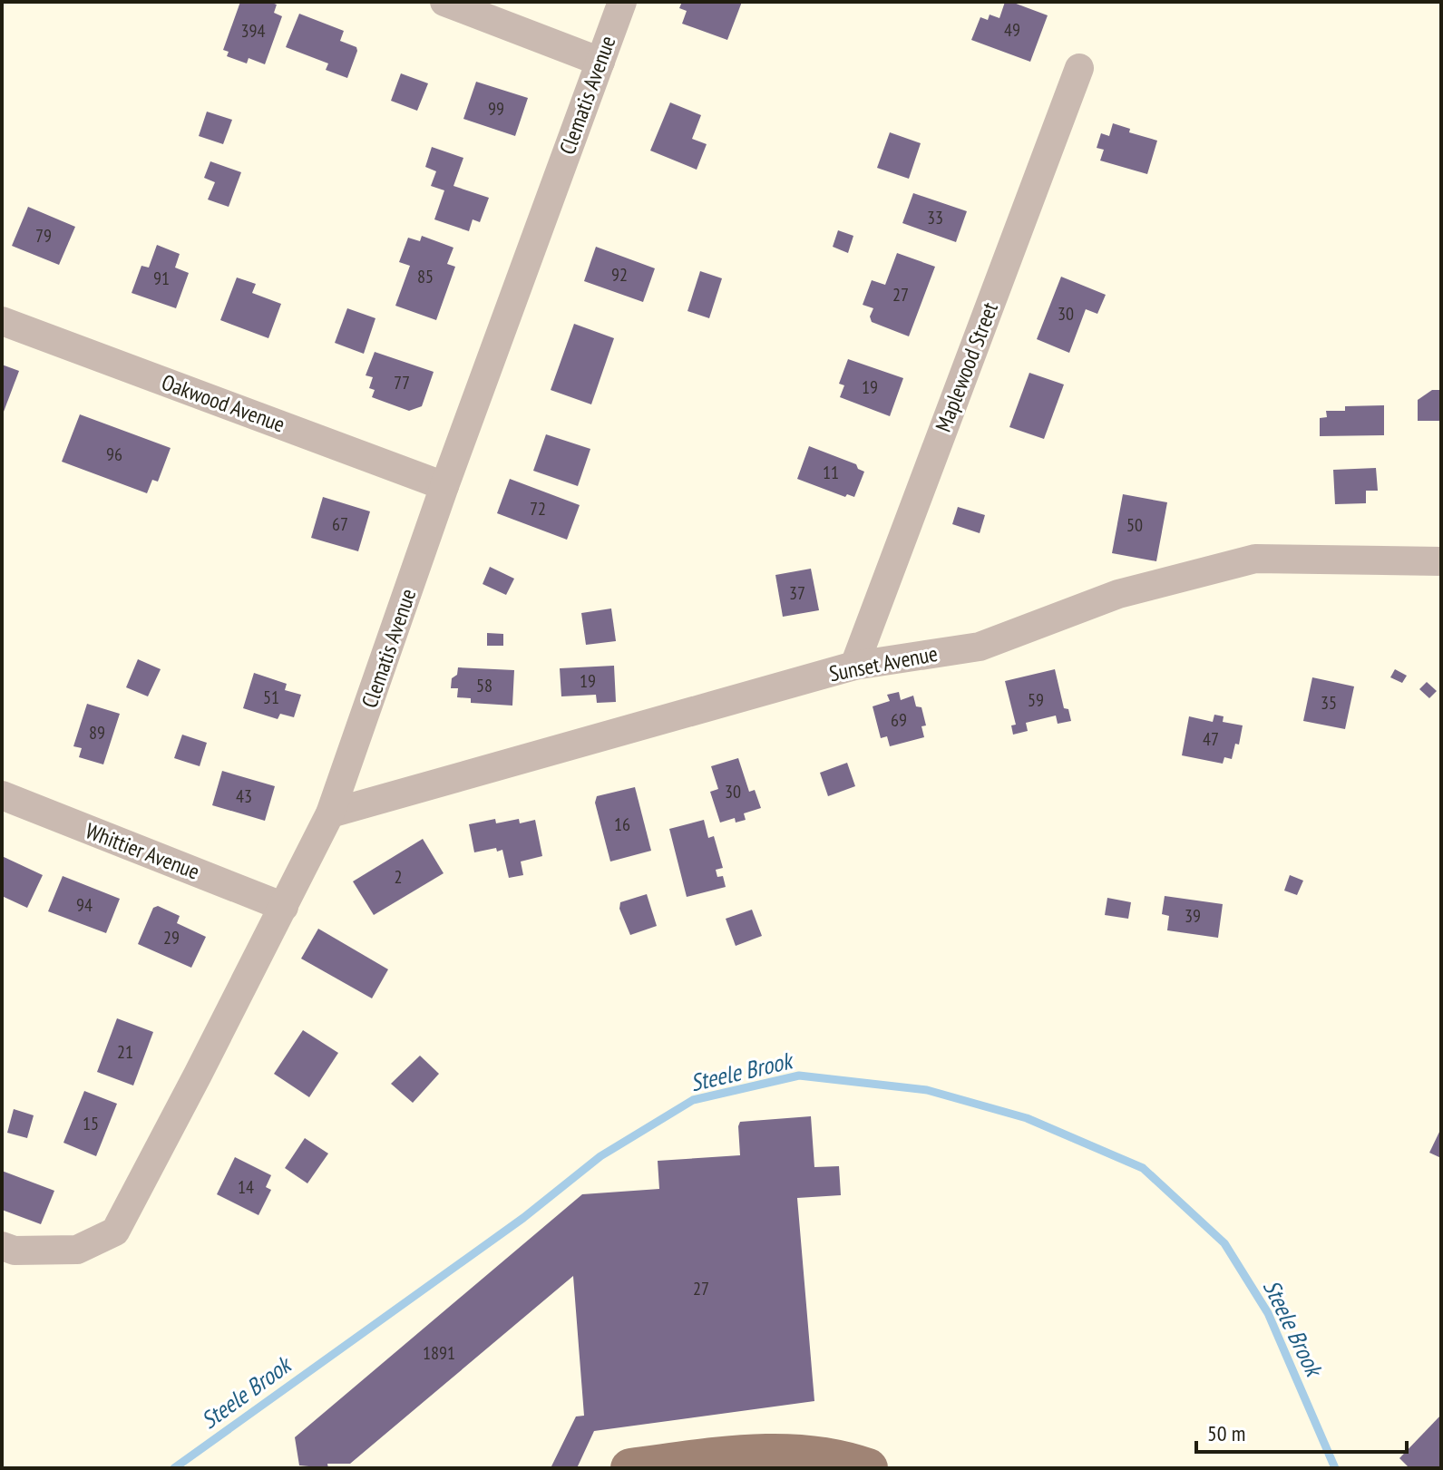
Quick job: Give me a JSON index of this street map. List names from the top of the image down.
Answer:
{
  "streets": {
    "street": [
      "Clematis Avenue",
      "Maplewood Street",
      "Oakwood Avenue",
      "Sunset Avenue",
      "Whittier Avenue"
    ]
  },
  "crossings": [
    ["Clematis Avenue", "Oakwood Avenue"],
    ["Clematis Avenue", "Sunset Avenue"],
    ["Clematis Avenue", "Whittier Avenue"],
    ["Maplewood Street", "Sunset Avenue"]
  ],
  "water": ["Steele Brook"],
  "house_numbers": [
    "49",
    "394",
    "99",
    "33",
    "79",
    "92",
    "85",
    "91",
    "27",
    "30",
    "77",
    "19",
    "96",
    "11",
    "72",
    "67",
    "50",
    "37",
    "19",
    "58",
    "51",
    "59",
    "35",
    "69",
    "89",
    "47",
    "30",
    "43",
    "16",
    "2",
    "94",
    "39",
    "29",
    "21",
    "15",
    "14",
    "27",
    "1891"
  ],
  "scale_bar": "50 m"
}
